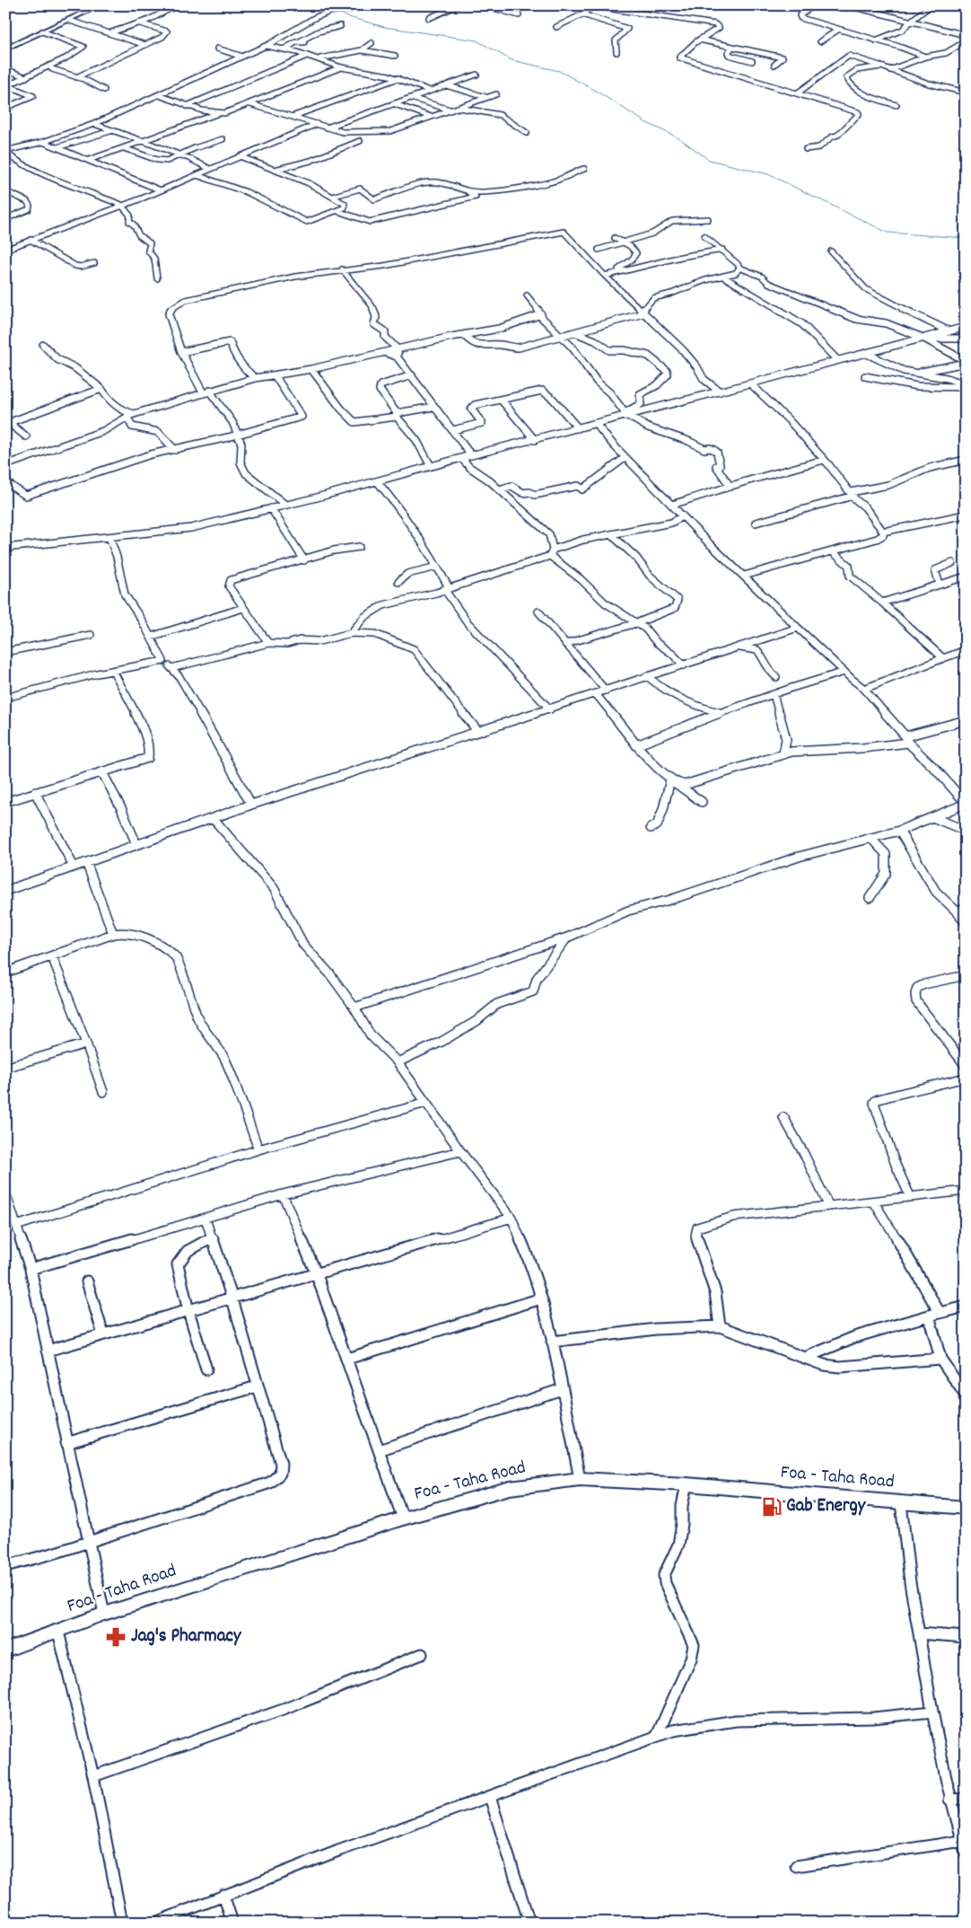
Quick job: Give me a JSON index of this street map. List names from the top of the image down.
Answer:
{
  "streets": {
    "street": ["Foa - Taha Road"]
  },
  "places": {
    "fuel station": ["Gab Energy"],
    "pharmacy": ["Jag's Pharmacy"]
  }
}
